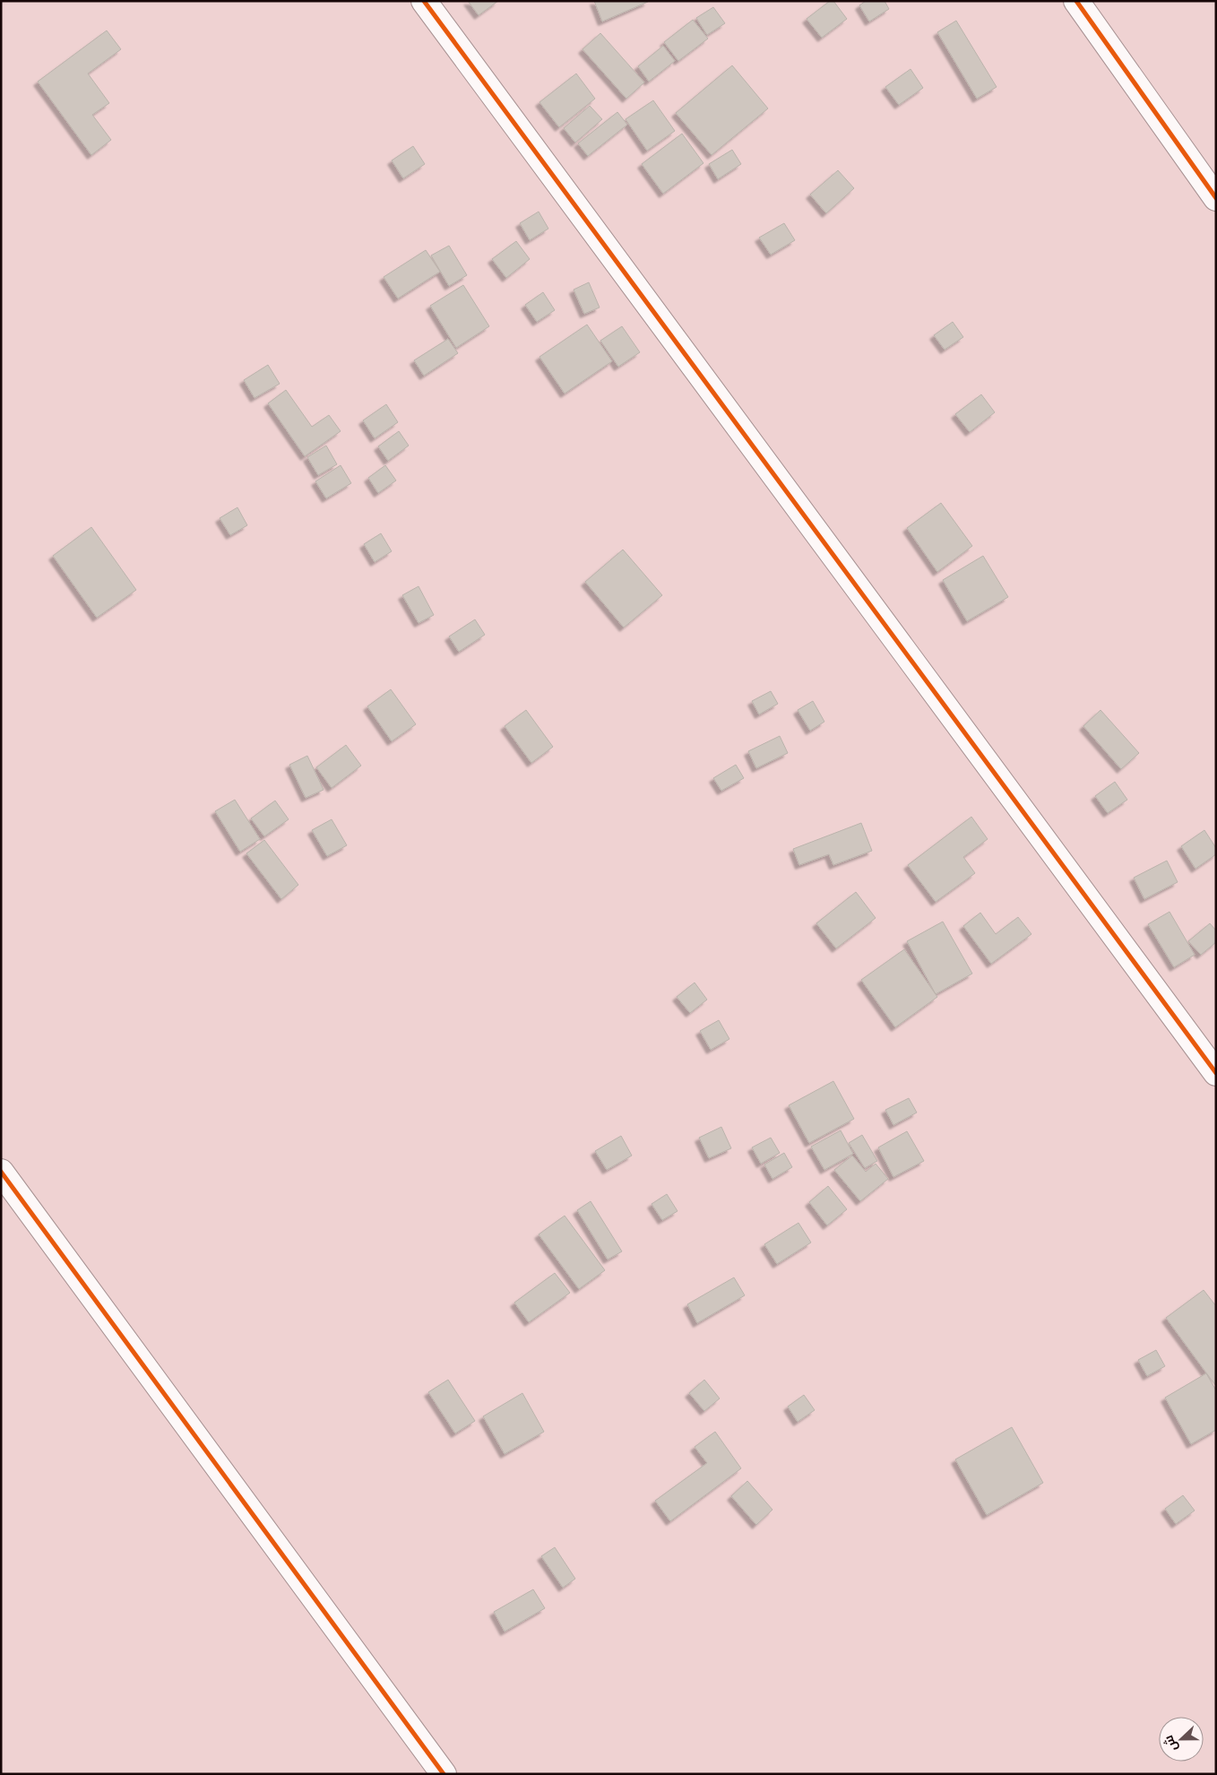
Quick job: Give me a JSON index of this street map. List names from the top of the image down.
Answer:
{
  "north": "left"
}
